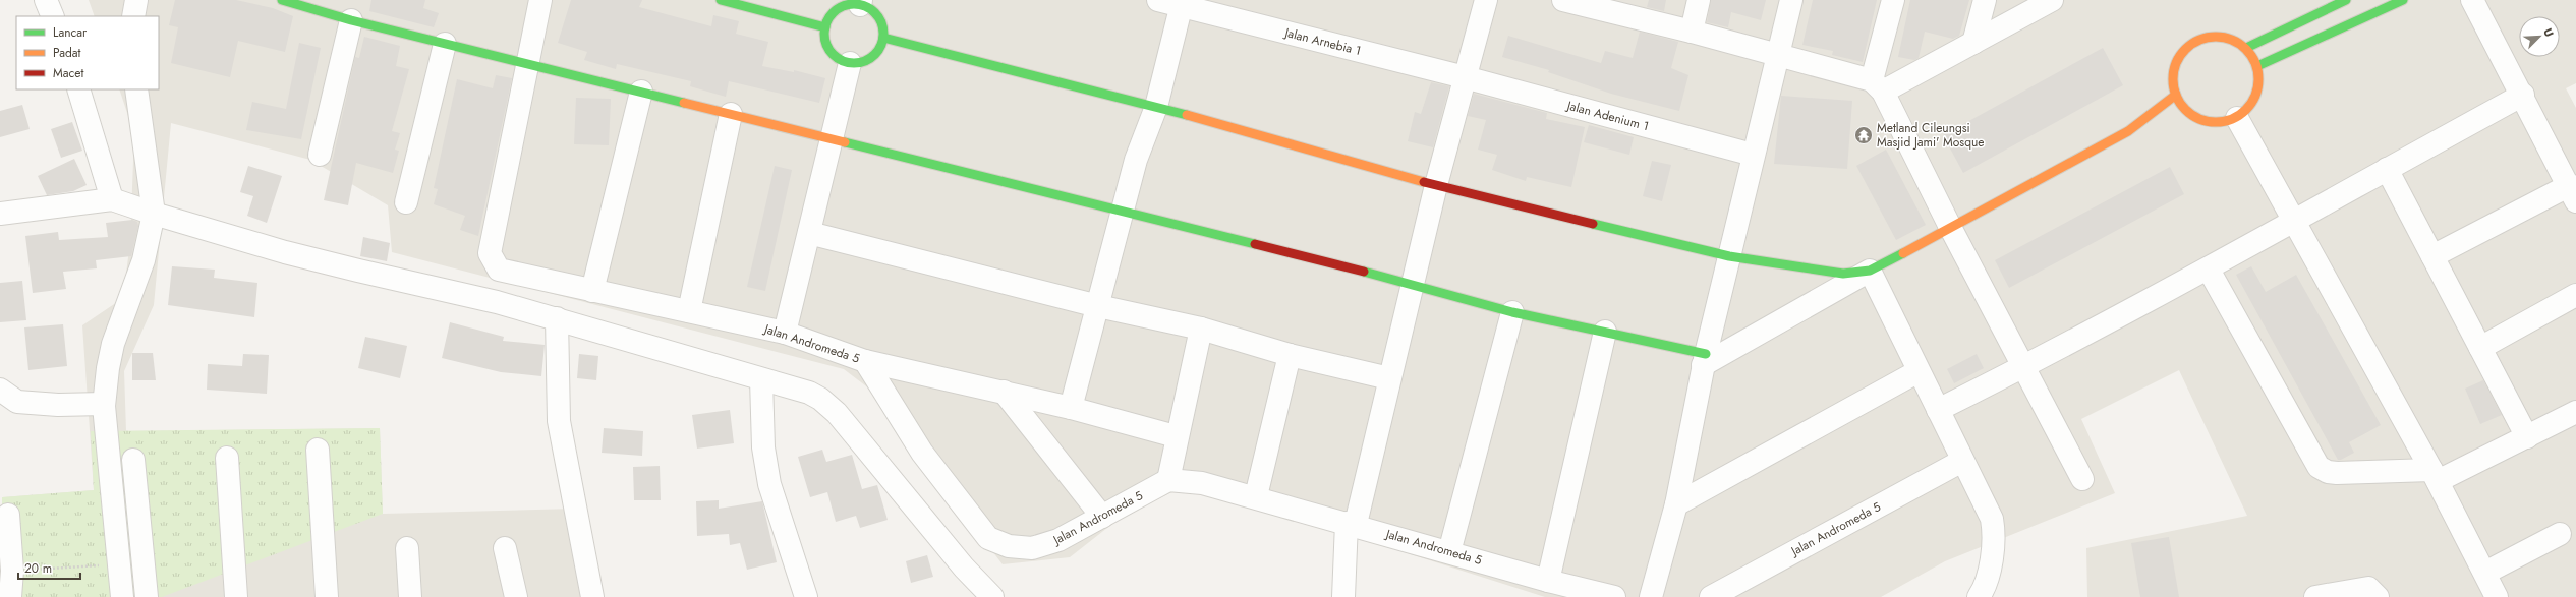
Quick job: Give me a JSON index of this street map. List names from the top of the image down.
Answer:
{
  "streets": {
    "street": ["Jalan Arnebia 1", "Jalan Adenium 1", "Jalan Andromeda 5"]
  },
  "crossings": [
    ["Jalan Arnebia 1", "Jalan Adenium 1"]
  ],
  "places": {
    "temple": ["Metland Cileungsi Masjid Jami' Mosque"]
  },
  "legend": ["Lancar", "Padat", "Macet"],
  "scale_bar": "20 m",
  "north": "top right"
}
